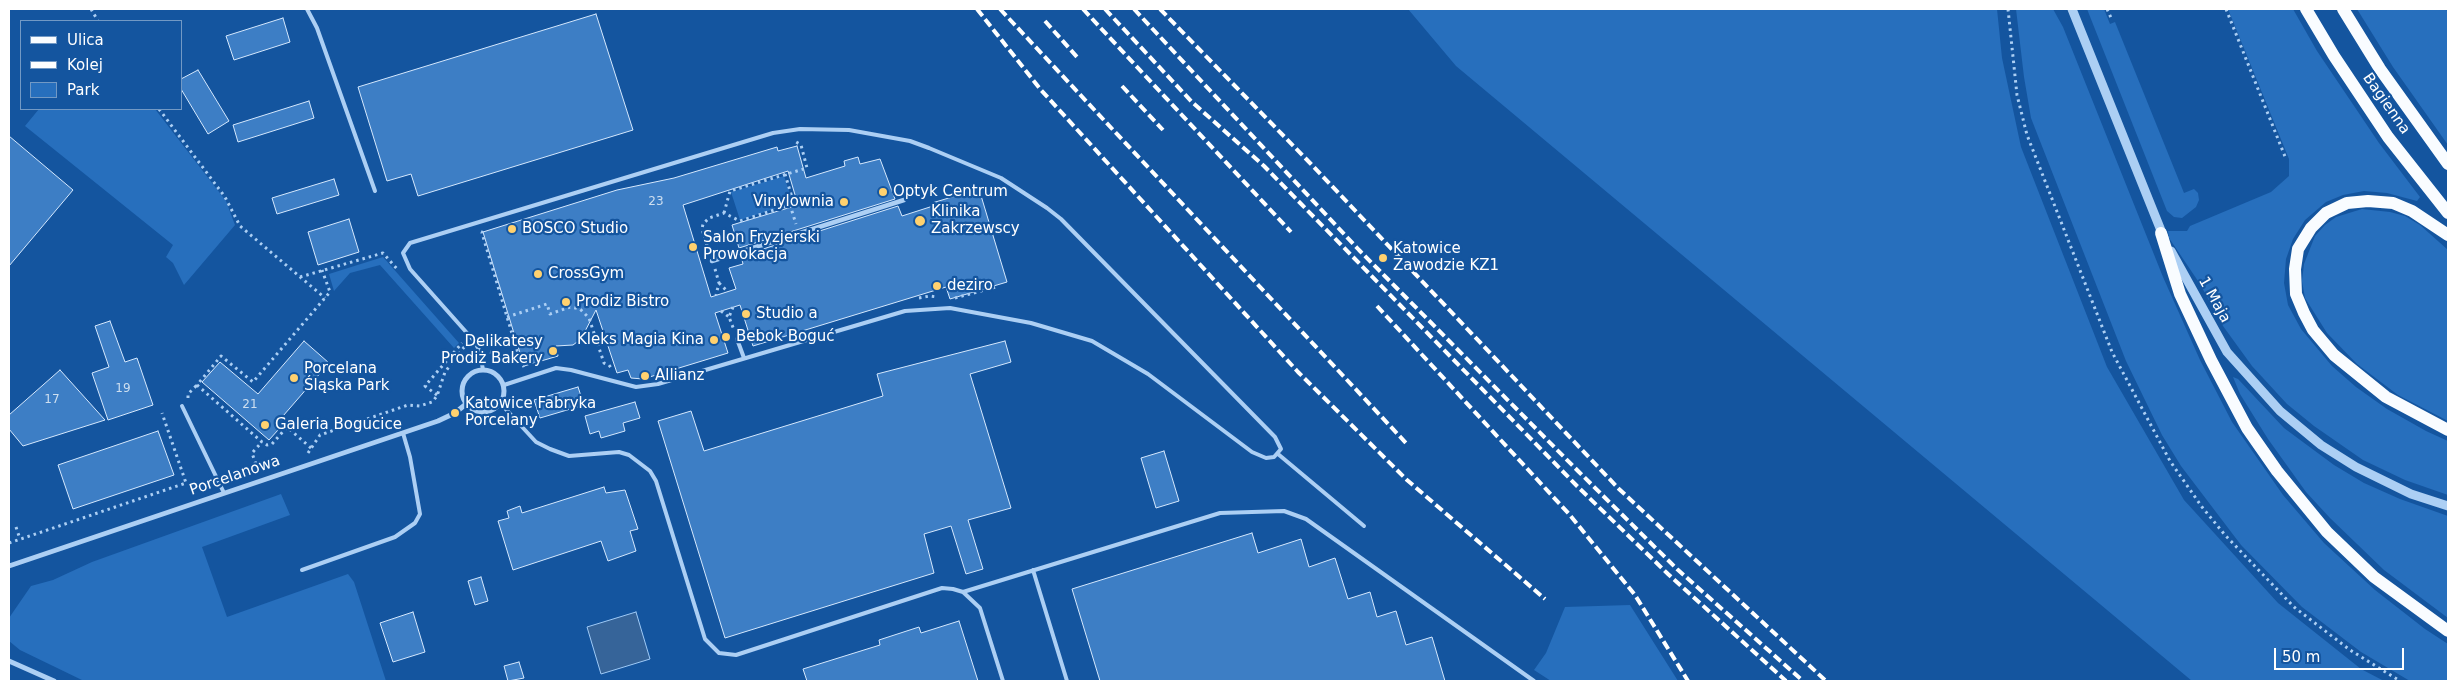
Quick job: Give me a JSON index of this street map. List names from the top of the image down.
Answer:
{
  "streets": {
    "main road": ["Bagienna"],
    "street": ["1 Maja", "Porcelanowa"]
  },
  "places": [
    "Optyk Centrum",
    "Vinylownia",
    "Klinika Zakrzewscy",
    "BOSCO Studio",
    "Salon Fryzjerski Prowokacja",
    "Katowice Zawodzie KZ1",
    "CrossGym",
    "deziro",
    "Prodiz Bistro",
    "Studio a",
    "Bebok Boguć",
    "Kleks Magia Kina",
    "Delikatesy Prodiż Bakery",
    "Allianz",
    "Porcelana Śląska Park",
    "Katowice Fabryka Porcelany",
    "Galeria Bogucice"
  ],
  "house_numbers": [
    "23",
    "19",
    "17",
    "21"
  ],
  "legend": ["Ulica", "Kolej", "Park"],
  "scale_bar": "50 m"
}
